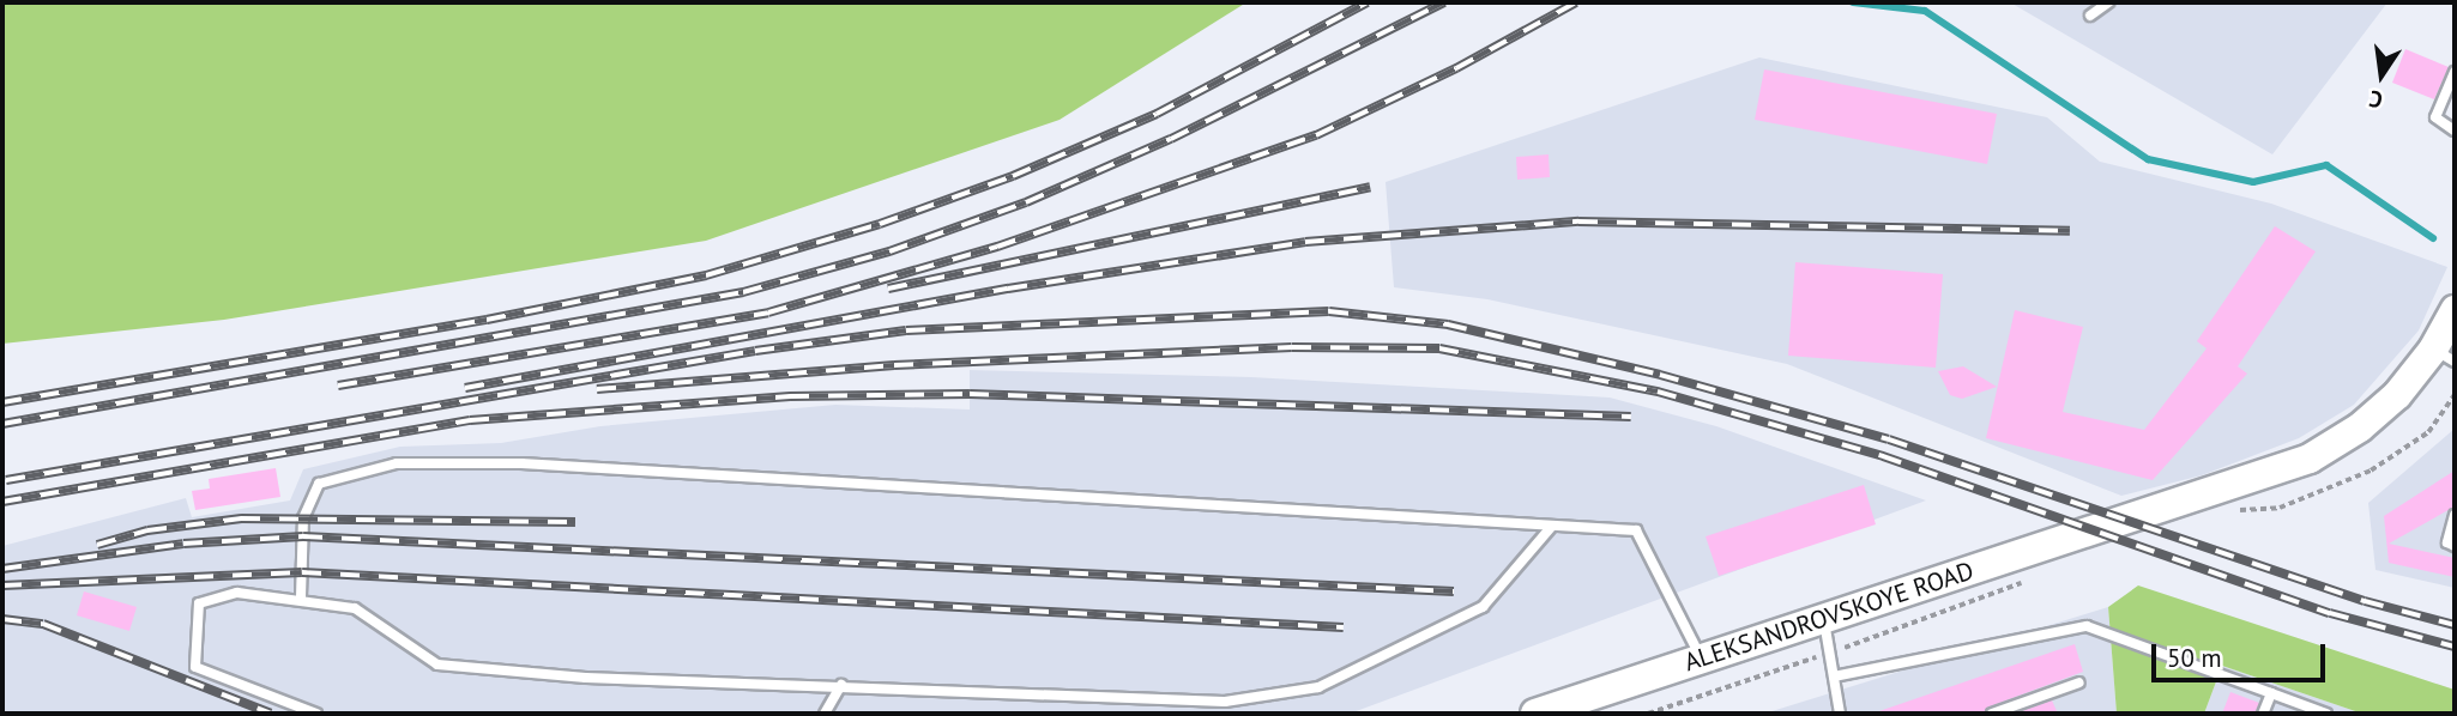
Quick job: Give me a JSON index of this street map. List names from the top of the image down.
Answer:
{
  "streets": {
    "main road": ["ALEKSANDROVSKOYE ROAD"]
  },
  "scale_bar": "50 m",
  "north": "bottom"
}
